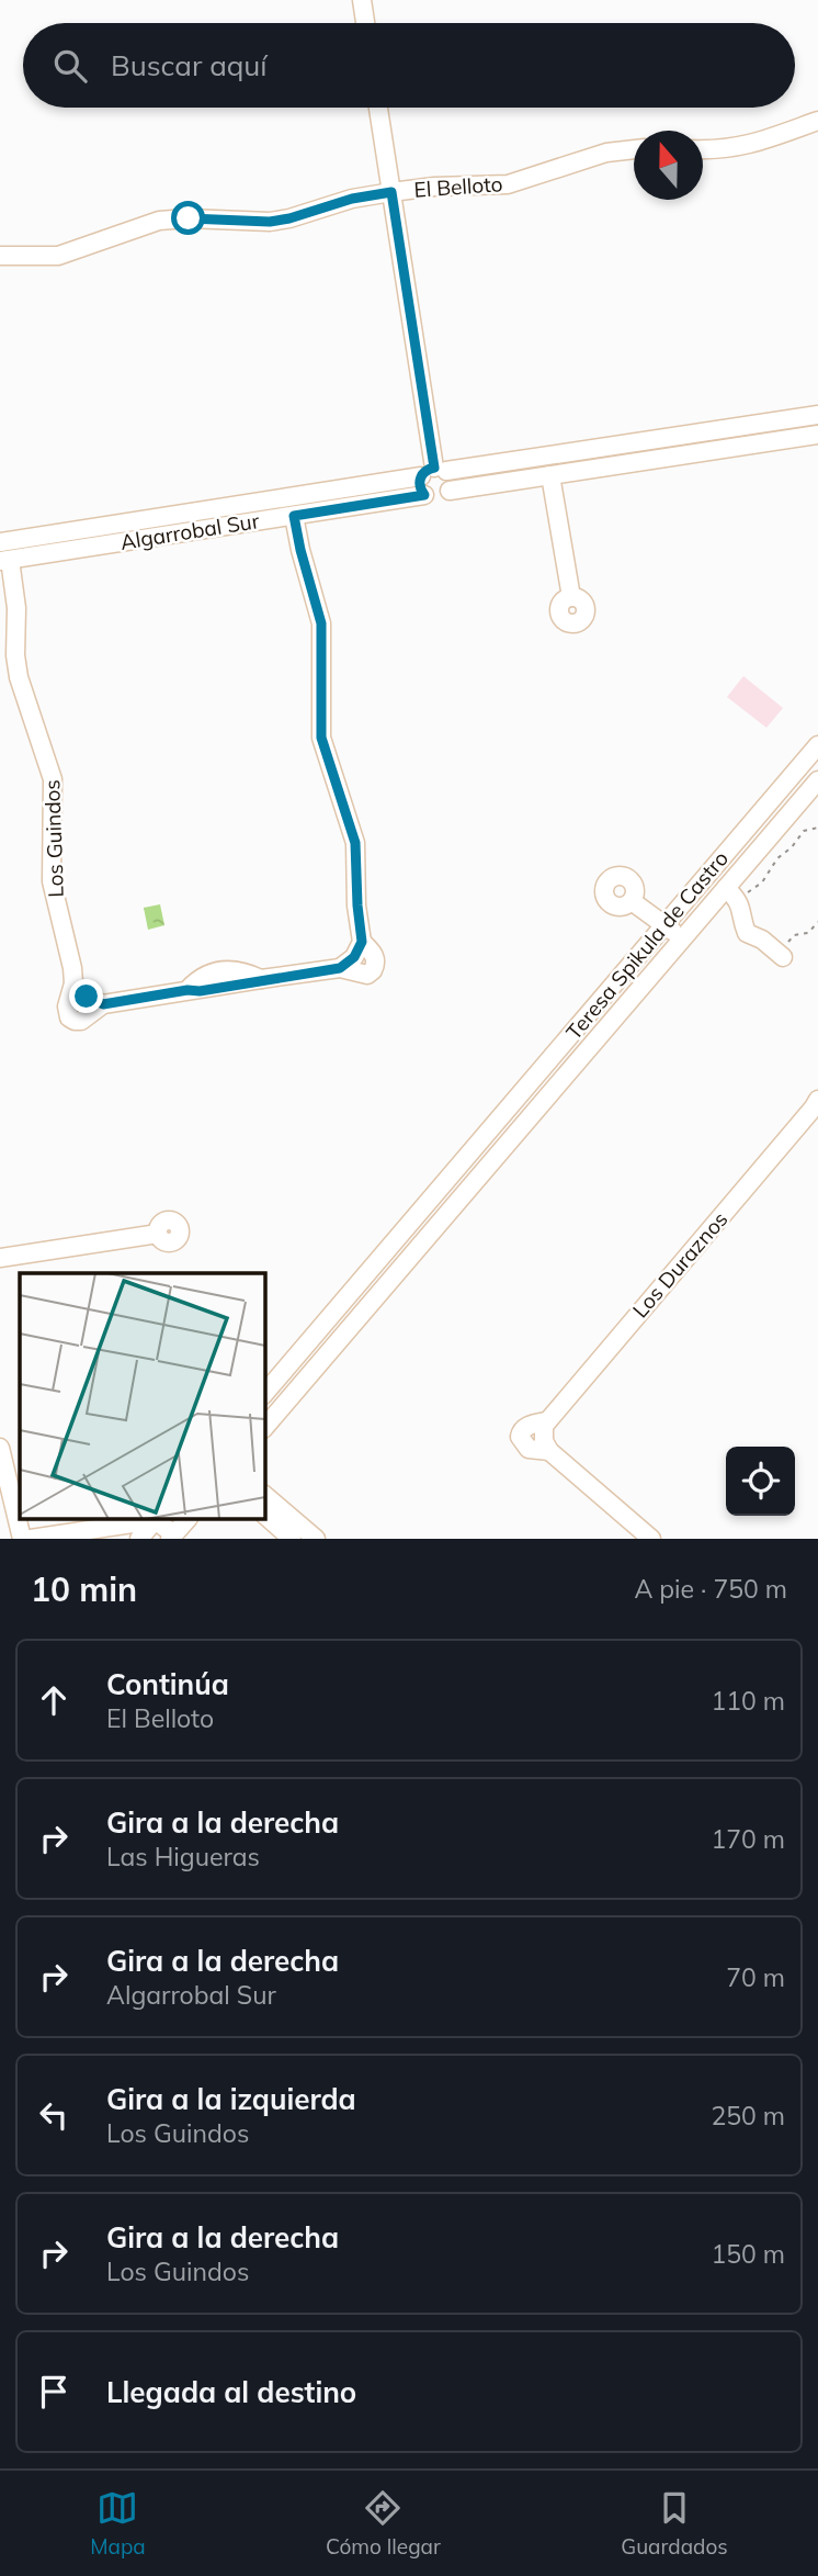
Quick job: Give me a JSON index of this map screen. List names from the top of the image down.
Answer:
{
  "streets": {
    "street": [
      "El Belloto",
      "Algarrobal Sur",
      "Los Guindos",
      "Teresa Spikula de Castro",
      "Los Duraznos"
    ]
  },
  "crossings": [
    ["Algarrobal Sur", "Los Guindos"]
  ],
  "north": "top",
  "page": {
    "search": "Buscar aquí",
    "heading": ["10 min", "A pie · 750 m"],
    "list": [
      ["Continúa", "El Belloto", "110 m"],
      ["Gira a la derecha", "Las Higueras", "170 m"],
      ["Gira a la derecha", "Algarrobal Sur", "70 m"],
      ["Gira a la izquierda", "Los Guindos", "250 m"],
      ["Gira a la derecha", "Los Guindos", "150 m"],
      "Llegada al destino"
    ],
    "nav": ["Mapa", "Cómo llegar", "Guardados"]
  }
}
